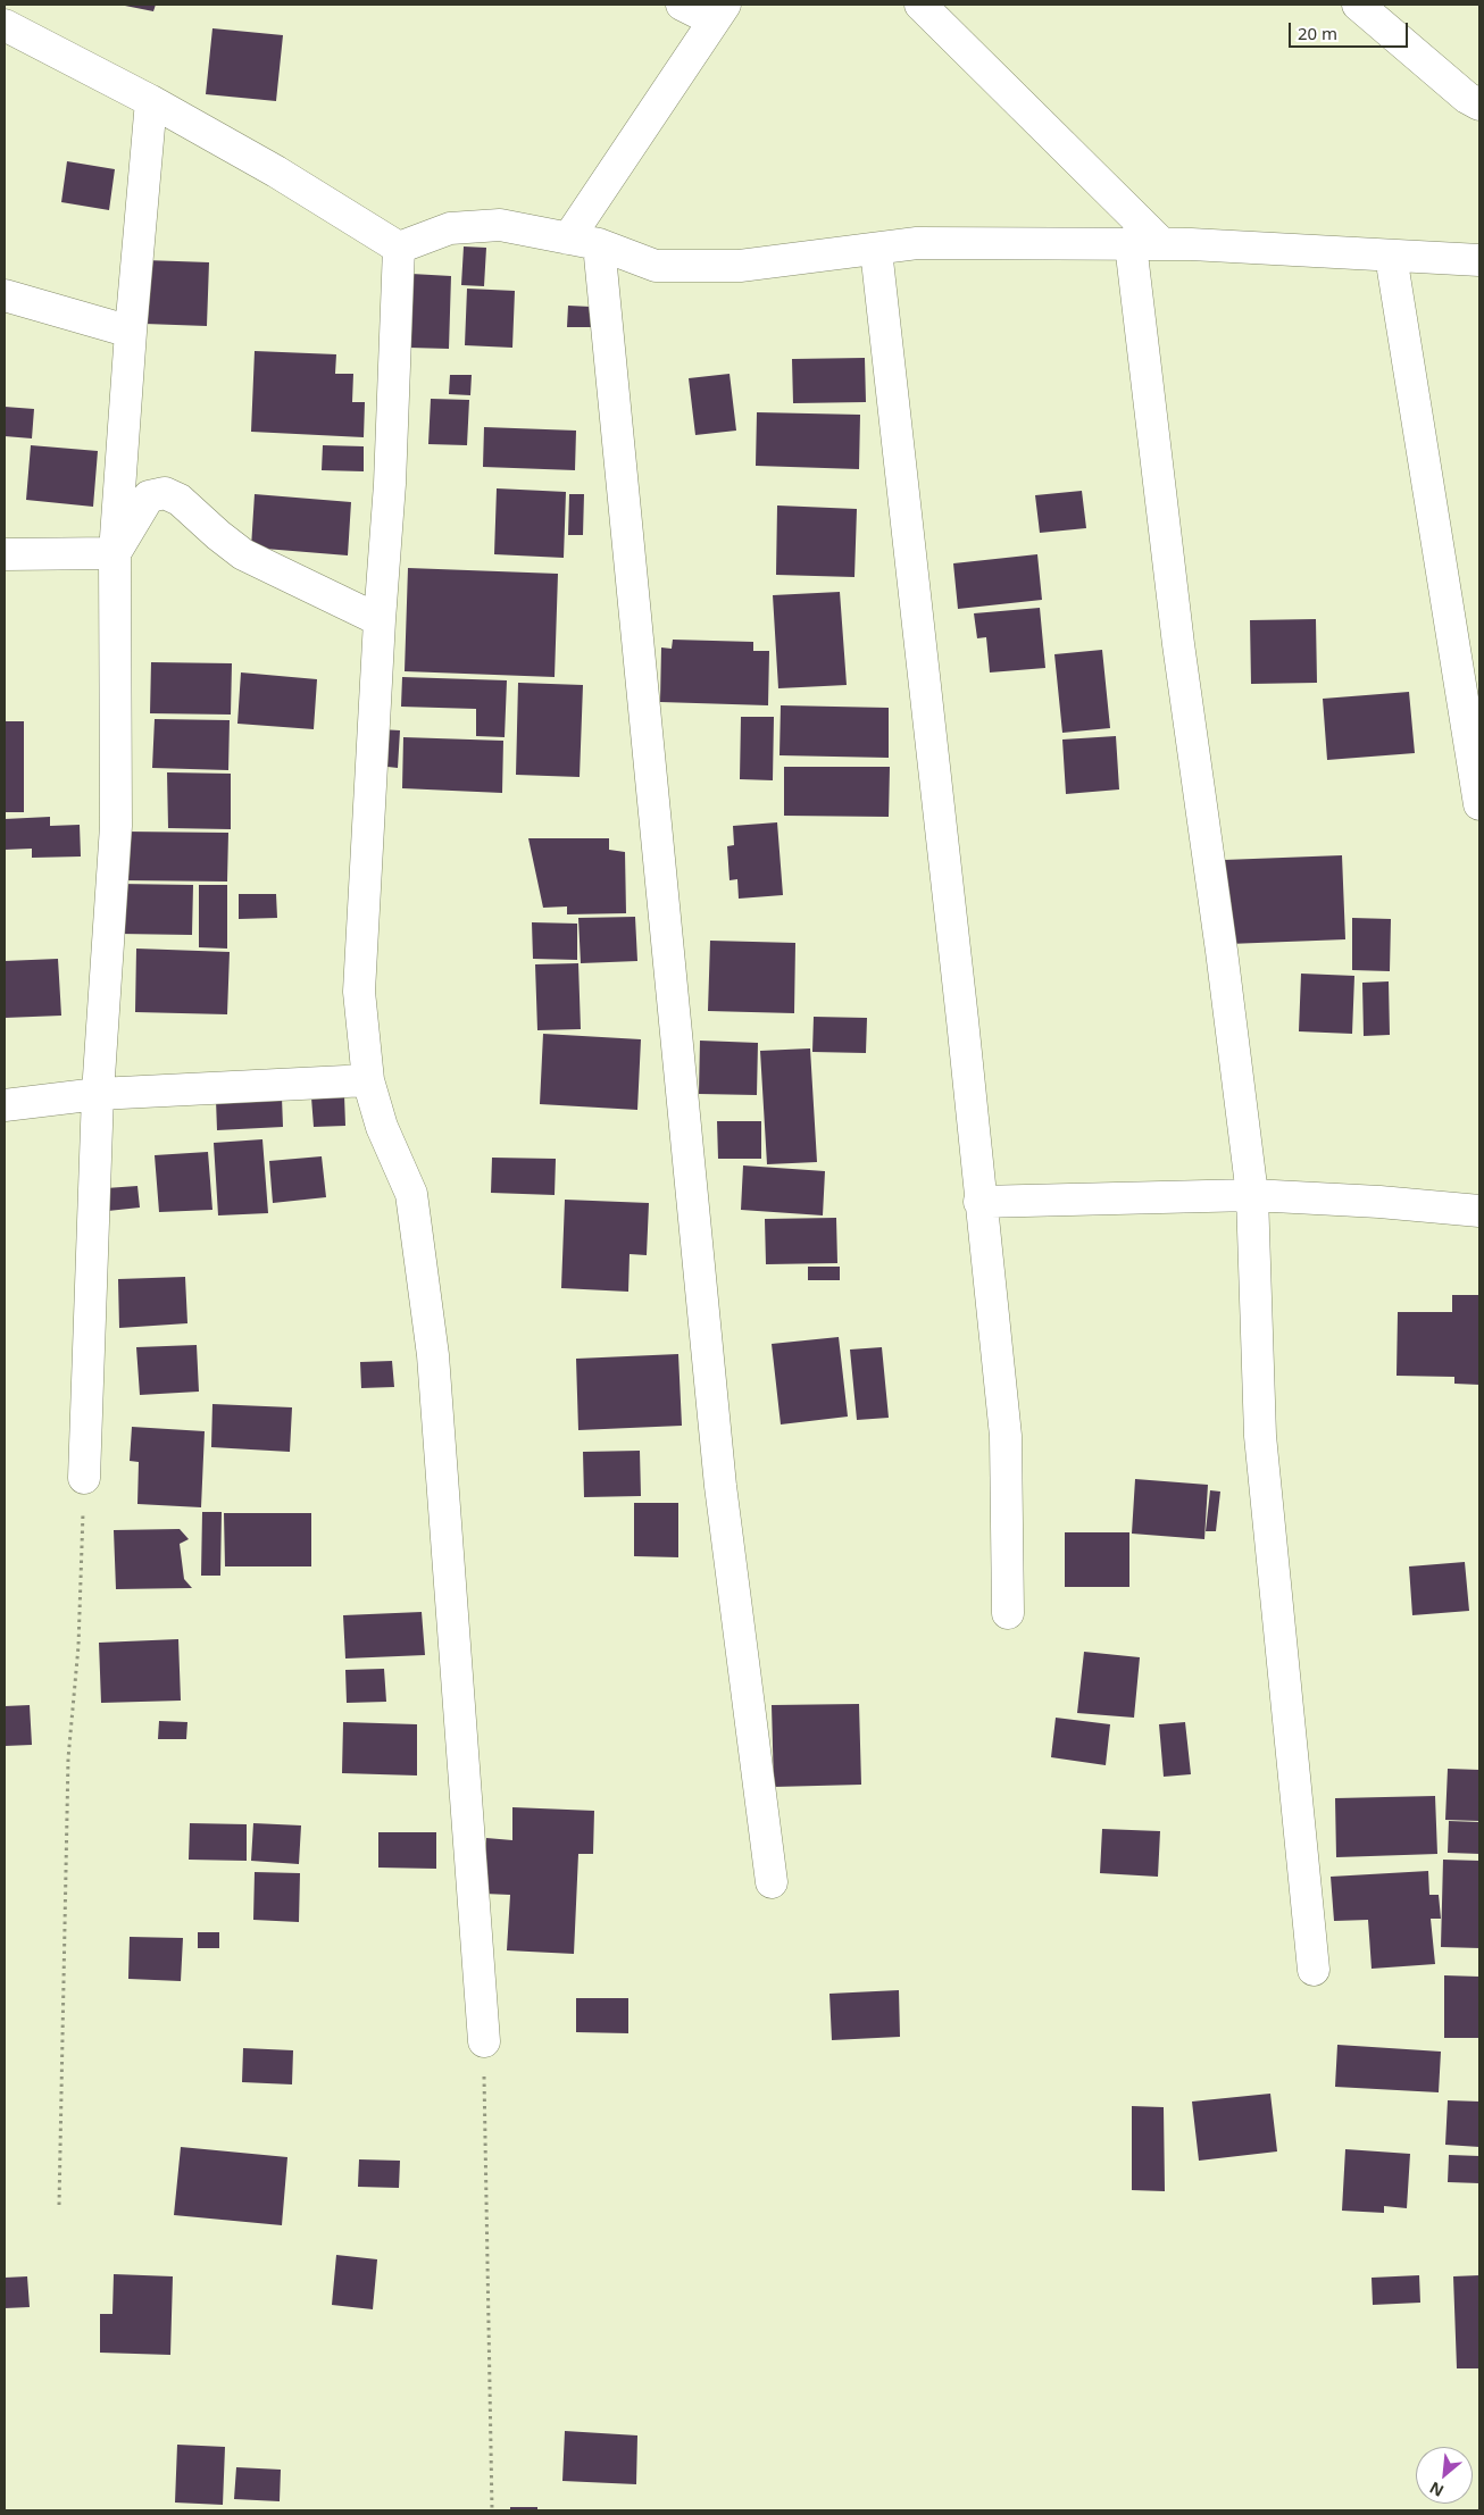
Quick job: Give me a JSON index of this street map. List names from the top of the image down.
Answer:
{
  "scale_bar": "20 m",
  "north": "bottom left"
}
